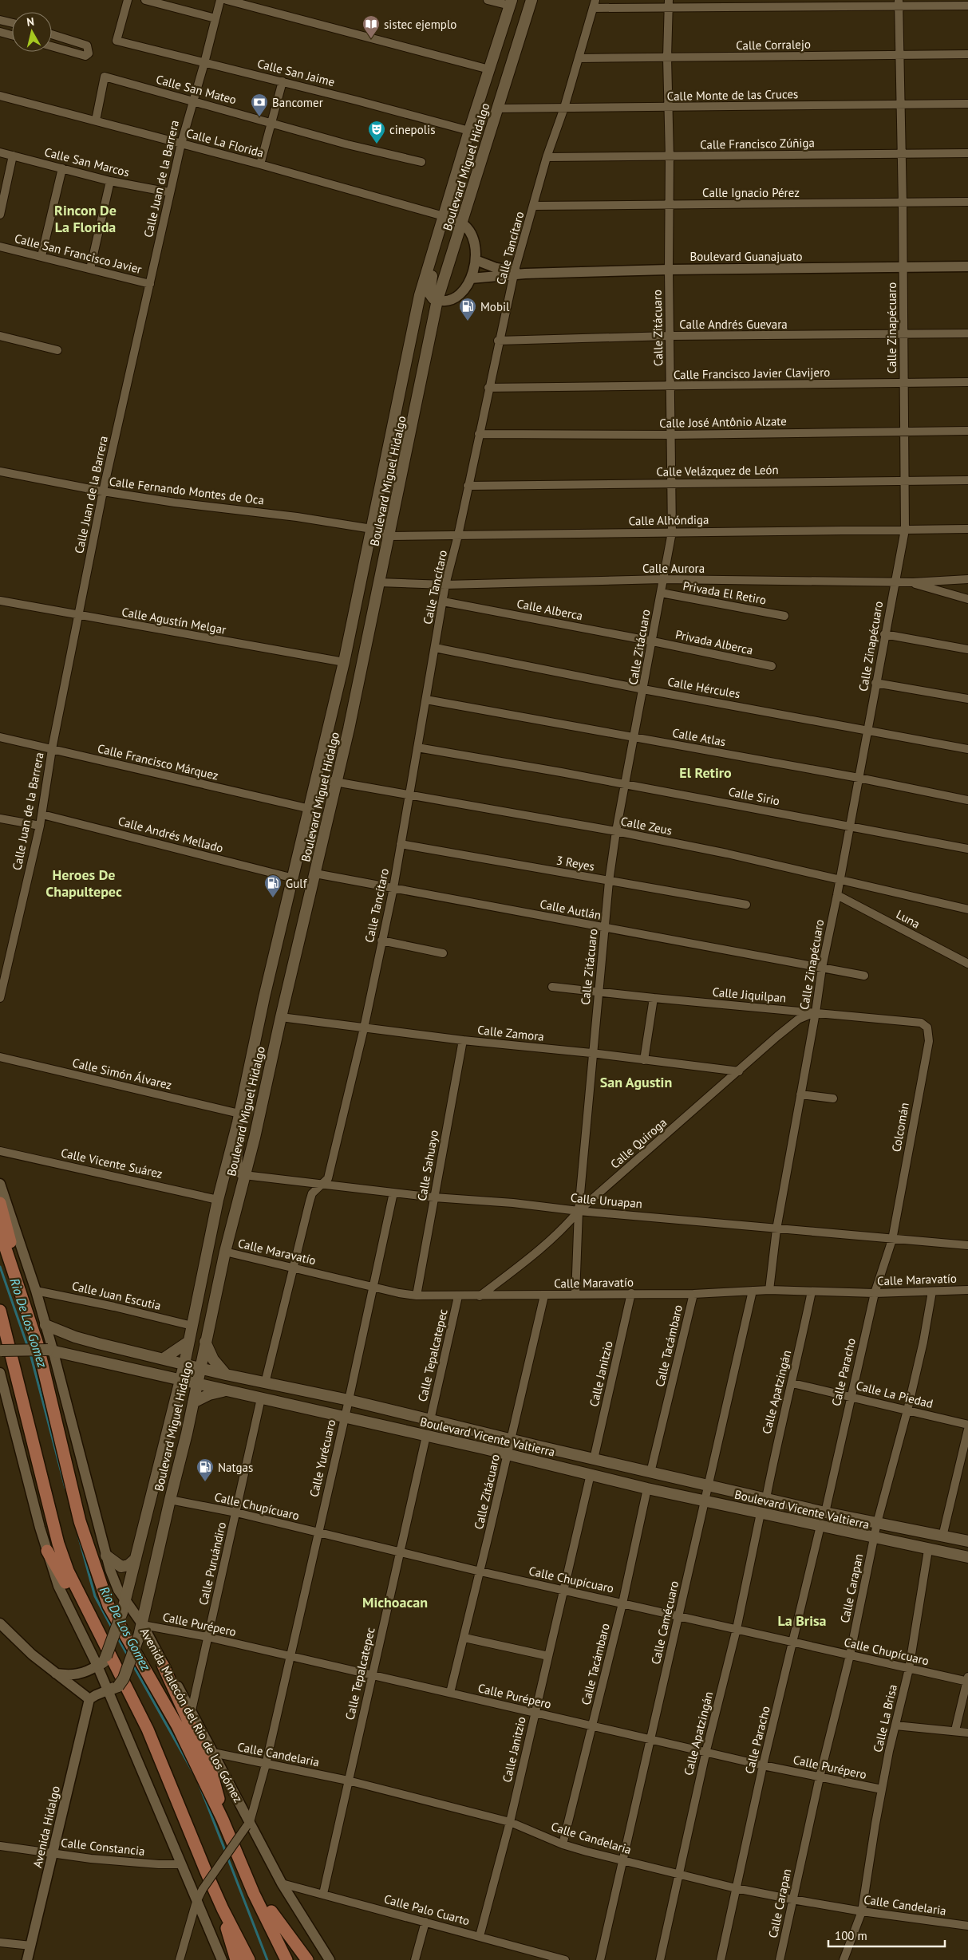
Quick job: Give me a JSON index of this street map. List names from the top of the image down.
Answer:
{
  "streets": {
    "main road": ["Boulevard Miguel Hidalgo", "Boulevard Vicente Valtierra", "Avenida Malecón del Río de los Gómez"],
    "street": [
      "Calle Corralejo",
      "Calle San Jaime",
      "Calle San Mateo",
      "Calle Monte de las Cruces",
      "Calle La Florida",
      "Calle Francisco Zúñiga",
      "Calle San Marcos",
      "Calle Juan de la Barrera",
      "Calle Ignacio Pérez",
      "Calle Tancítaro",
      "Calle San Francisco Javier",
      "Boulevard Guanajuato",
      "Calle Andrés Guevara",
      "Calle Zitácuaro",
      "Calle Zinapécuaro",
      "Calle Francisco Javier Clavijero",
      "Calle José Antônio Alzate",
      "Calle Velázquez de León",
      "Calle Fernando Montes de Oca",
      "Calle Alhóndiga",
      "Calle Aurora",
      "Privada El Retiro",
      "Calle Alberca",
      "Calle Agustín Melgar",
      "Privada Alberca",
      "Calle Hércules",
      "Calle Atlas",
      "Calle Francisco Márquez",
      "Calle Sirio",
      "Calle Zeus",
      "Calle Andrés Mellado",
      "3 Reyes",
      "Calle Autlán",
      "Luna",
      "Calle Jiquilpan",
      "Calle Zamora",
      "Calle Simón Álvarez",
      "Colcomán",
      "Calle Quiroga",
      "Calle Vicente Suárez",
      "Calle Sahuayo",
      "Calle Uruapan",
      "Calle Maravatío",
      "Calle Juan Escutia",
      "Calle Tacámbaro",
      "Calle Tepalcatepec",
      "Calle Paracho",
      "Calle Janitzio",
      "Calle Apatzingán",
      "Calle La Piedad",
      "Calle Yurécuaro",
      "Calle Chupícuaro",
      "Calle Puruándiro",
      "Calle Carapan",
      "Calle Camécuaro",
      "Calle Purépero",
      "Calle La Brisa",
      "Calle Candelaria",
      "Avenida Hidalgo",
      "Calle Constancia",
      "Calle Palo Cuarto"
    ]
  },
  "crossings": [
    ["Calle Corralejo", "Calle Tancítaro"],
    ["Calle Corralejo", "Calle Zitácuaro"],
    ["Calle Corralejo", "Calle Zinapécuaro"],
    ["Calle San Jaime", "Boulevard Miguel Hidalgo"],
    ["Calle San Jaime", "Calle Juan de la Barrera"],
    ["Calle San Mateo", "Calle La Florida"],
    ["Calle San Mateo", "Calle Juan de la Barrera"],
    ["Calle Monte de las Cruces", "Boulevard Miguel Hidalgo"],
    ["Calle Monte de las Cruces", "Calle Tancítaro"],
    ["Calle Monte de las Cruces", "Calle Zitácuaro"],
    ["Calle Monte de las Cruces", "Calle Zinapécuaro"],
    ["Calle La Florida", "Boulevard Miguel Hidalgo"],
    ["Calle La Florida", "Calle Juan de la Barrera"],
    ["Calle Francisco Zúñiga", "Calle Tancítaro"],
    ["Calle Francisco Zúñiga", "Calle Zitácuaro"],
    ["Calle Francisco Zúñiga", "Calle Zinapécuaro"],
    ["Calle San Marcos", "Calle Juan de la Barrera"],
    ["Boulevard Miguel Hidalgo", "Calle Fernando Montes de Oca"],
    ["Boulevard Miguel Hidalgo", "Calle Alhóndiga"],
    ["Boulevard Miguel Hidalgo", "Calle Aurora"],
    ["Boulevard Miguel Hidalgo", "Calle Agustín Melgar"],
    ["Boulevard Miguel Hidalgo", "Calle Francisco Márquez"],
    ["Boulevard Miguel Hidalgo", "Calle Zeus"],
    ["Boulevard Miguel Hidalgo", "Calle Andrés Mellado"],
    ["Boulevard Miguel Hidalgo", "Calle Autlán"],
    ["Boulevard Miguel Hidalgo", "Calle Zamora"],
    ["Boulevard Miguel Hidalgo", "Calle Simón Álvarez"],
    ["Boulevard Miguel Hidalgo", "Calle Vicente Suárez"],
    ["Boulevard Miguel Hidalgo", "Calle Uruapan"],
    ["Boulevard Miguel Hidalgo", "Calle Maravatío"],
    ["Boulevard Miguel Hidalgo", "Calle Juan Escutia"],
    ["Boulevard Miguel Hidalgo", "Boulevard Vicente Valtierra"],
    ["Boulevard Miguel Hidalgo", "Calle Chupícuaro"],
    ["Boulevard Miguel Hidalgo", "Calle Purépero"],
    ["Boulevard Miguel Hidalgo", "Avenida Malecón del Río de los Gómez"],
    ["Calle Juan de la Barrera", "Calle San Francisco Javier"],
    ["Calle Juan de la Barrera", "Calle Fernando Montes de Oca"],
    ["Calle Juan de la Barrera", "Calle Agustín Melgar"],
    ["Calle Juan de la Barrera", "Calle Francisco Márquez"],
    ["Calle Juan de la Barrera", "Calle Andrés Mellado"],
    ["Calle Ignacio Pérez", "Calle Tancítaro"],
    ["Calle Ignacio Pérez", "Calle Zitácuaro"],
    ["Calle Ignacio Pérez", "Calle Zinapécuaro"],
    ["Calle Tancítaro", "Boulevard Guanajuato"],
    ["Calle Tancítaro", "Calle Andrés Guevara"],
    ["Calle Tancítaro", "Calle Francisco Javier Clavijero"],
    ["Calle Tancítaro", "Calle José Antônio Alzate"],
    ["Calle Tancítaro", "Calle Velázquez de León"],
    ["Calle Tancítaro", "Calle Alhóndiga"],
    ["Calle Tancítaro", "Calle Aurora"],
    ["Calle Tancítaro", "Calle Alberca"],
    ["Calle Tancítaro", "Calle Hércules"],
    ["Calle Tancítaro", "Calle Atlas"],
    ["Calle Tancítaro", "Calle Sirio"],
    ["Calle Tancítaro", "Calle Zeus"],
    ["Calle Tancítaro", "3 Reyes"],
    ["Calle Tancítaro", "Calle Autlán"],
    ["Calle Tancítaro", "Calle Zamora"],
    ["Calle Tancítaro", "Calle Uruapan"],
    ["Boulevard Guanajuato", "Calle Zitácuaro"],
    ["Boulevard Guanajuato", "Calle Zinapécuaro"],
    ["Calle Andrés Guevara", "Calle Zitácuaro"],
    ["Calle Andrés Guevara", "Calle Zinapécuaro"],
    ["Calle Zitácuaro", "Calle Francisco Javier Clavijero"],
    ["Calle Zitácuaro", "Calle José Antônio Alzate"],
    ["Calle Zitácuaro", "Calle Velázquez de León"],
    ["Calle Zitácuaro", "Calle Alhóndiga"],
    ["Calle Zitácuaro", "Calle Aurora"],
    ["Calle Zitácuaro", "Privada El Retiro"],
    ["Calle Zitácuaro", "Calle Alberca"],
    ["Calle Zitácuaro", "Privada Alberca"],
    ["Calle Zitácuaro", "Calle Hércules"],
    ["Calle Zitácuaro", "Calle Atlas"],
    ["Calle Zitácuaro", "Calle Sirio"],
    ["Calle Zitácuaro", "Calle Zeus"],
    ["Calle Zitácuaro", "3 Reyes"],
    ["Calle Zitácuaro", "Calle Autlán"],
    ["Calle Zitácuaro", "Calle Jiquilpan"],
    ["Calle Zitácuaro", "Calle Zamora"],
    ["Calle Zitácuaro", "Calle Quiroga"],
    ["Calle Zitácuaro", "Calle Uruapan"],
    ["Calle Zitácuaro", "Calle Maravatío"],
    ["Calle Zitácuaro", "Boulevard Vicente Valtierra"],
    ["Calle Zitácuaro", "Calle Chupícuaro"],
    ["Calle Zitácuaro", "Calle Purépero"],
    ["Calle Zinapécuaro", "Calle Francisco Javier Clavijero"],
    ["Calle Zinapécuaro", "Calle José Antônio Alzate"],
    ["Calle Zinapécuaro", "Calle Velázquez de León"],
    ["Calle Zinapécuaro", "Calle Alhóndiga"],
    ["Calle Zinapécuaro", "Calle Aurora"],
    ["Calle Zinapécuaro", "Calle Hércules"],
    ["Calle Zinapécuaro", "Calle Atlas"],
    ["Calle Zinapécuaro", "Calle Sirio"],
    ["Calle Zinapécuaro", "Calle Zeus"],
    ["Calle Zinapécuaro", "Calle Autlán"],
    ["Calle Zinapécuaro", "Luna"],
    ["Calle Zinapécuaro", "Calle Jiquilpan"],
    ["Calle Zinapécuaro", "Calle Quiroga"],
    ["Calle Zinapécuaro", "Calle Uruapan"],
    ["Calle Zinapécuaro", "Calle Maravatío"],
    ["Calle Fernando Montes de Oca", "Calle Alhóndiga"],
    ["Calle Alberca", "Privada Alberca"],
    ["Calle Jiquilpan", "Colcomán"],
    ["Calle Jiquilpan", "Calle Quiroga"],
    ["Calle Zamora", "Calle Quiroga"],
    ["Calle Zamora", "Calle Sahuayo"],
    ["Colcomán", "Calle Uruapan"],
    ["Colcomán", "Calle Paracho"],
    ["Calle Quiroga", "Calle Uruapan"],
    ["Calle Quiroga", "Calle Maravatío"],
    ["Calle Sahuayo", "Calle Uruapan"],
    ["Calle Sahuayo", "Calle Maravatío"],
    ["Calle Uruapan", "Calle Paracho"],
    ["Calle Uruapan", "Calle Yurécuaro"],
    ["Calle Maravatío", "Calle Tacámbaro"],
    ["Calle Maravatío", "Calle Tepalcatepec"],
    ["Calle Maravatío", "Calle Paracho"],
    ["Calle Maravatío", "Calle Janitzio"],
    ["Calle Maravatío", "Calle Apatzingán"],
    ["Calle Maravatío", "Calle Yurécuaro"],
    ["Calle Maravatío", "Calle Carapan"],
    ["Calle Maravatío", "Calle Camécuaro"],
    ["Calle Juan Escutia", "Avenida Malecón del Río de los Gómez"],
    ["Calle Tacámbaro", "Boulevard Vicente Valtierra"],
    ["Calle Tacámbaro", "Calle Chupícuaro"],
    ["Calle Tacámbaro", "Calle Purépero"],
    ["Calle Tacámbaro", "Calle Candelaria"],
    ["Calle Tepalcatepec", "Boulevard Vicente Valtierra"],
    ["Calle Tepalcatepec", "Calle Chupícuaro"],
    ["Calle Tepalcatepec", "Calle Purépero"],
    ["Calle Tepalcatepec", "Calle Candelaria"],
    ["Calle Tepalcatepec", "Calle Palo Cuarto"],
    ["Calle Paracho", "Calle La Piedad"],
    ["Calle Paracho", "Boulevard Vicente Valtierra"],
    ["Calle Paracho", "Calle Chupícuaro"],
    ["Calle Paracho", "Calle Purépero"],
    ["Calle Paracho", "Calle Candelaria"],
    ["Calle Janitzio", "Boulevard Vicente Valtierra"],
    ["Calle Janitzio", "Calle Chupícuaro"],
    ["Calle Janitzio", "Calle Purépero"],
    ["Calle Janitzio", "Calle Candelaria"],
    ["Calle Janitzio", "Calle Palo Cuarto"],
    ["Calle Apatzingán", "Calle La Piedad"],
    ["Calle Apatzingán", "Boulevard Vicente Valtierra"],
    ["Calle Apatzingán", "Calle Chupícuaro"],
    ["Calle Apatzingán", "Calle Purépero"],
    ["Calle Apatzingán", "Calle Candelaria"],
    ["Calle La Piedad", "Calle Carapan"],
    ["Boulevard Vicente Valtierra", "Calle Yurécuaro"],
    ["Boulevard Vicente Valtierra", "Calle Puruándiro"],
    ["Boulevard Vicente Valtierra", "Calle Carapan"],
    ["Boulevard Vicente Valtierra", "Calle Camécuaro"],
    ["Boulevard Vicente Valtierra", "Avenida Malecón del Río de los Gómez"],
    ["Boulevard Vicente Valtierra", "Calle La Brisa"],
    ["Calle Yurécuaro", "Calle Chupícuaro"],
    ["Calle Yurécuaro", "Calle Purépero"],
    ["Calle Yurécuaro", "Avenida Malecón del Río de los Gómez"],
    ["Calle Yurécuaro", "Calle Candelaria"],
    ["Calle Chupícuaro", "Calle Puruándiro"],
    ["Calle Chupícuaro", "Calle Carapan"],
    ["Calle Chupícuaro", "Calle Camécuaro"],
    ["Calle Chupícuaro", "Calle La Brisa"],
    ["Calle Puruándiro", "Calle Purépero"],
    ["Calle Puruándiro", "Avenida Malecón del Río de los Gómez"],
    ["Calle Carapan", "Calle Purépero"],
    ["Calle Carapan", "Calle Candelaria"],
    ["Calle Camécuaro", "Calle Purépero"],
    ["Calle Camécuaro", "Calle Candelaria"],
    ["Calle Purépero", "Avenida Malecón del Río de los Gómez"],
    ["Calle Purépero", "Calle La Brisa"],
    ["Avenida Malecón del Río de los Gómez", "Calle Candelaria"],
    ["Avenida Malecón del Río de los Gómez", "Calle Palo Cuarto"],
    ["Calle La Brisa", "Calle Candelaria"],
    ["Avenida Hidalgo", "Calle Constancia"]
  ],
  "districts": [
    "Rincon De La Florida",
    "El Retiro",
    "Heroes De Chapultepec",
    "San Agustin",
    "Michoacan",
    "La Brisa"
  ],
  "water": ["Rio De Los Gomez"],
  "places": {
    "library": ["sistec ejemplo"],
    "bank": ["Bancomer"],
    "theatre": ["cinepolis"],
    "fuel station": ["Mobil", "Gulf", "Natgas"]
  },
  "scale_bar": "100 m",
  "north": "top"
}
